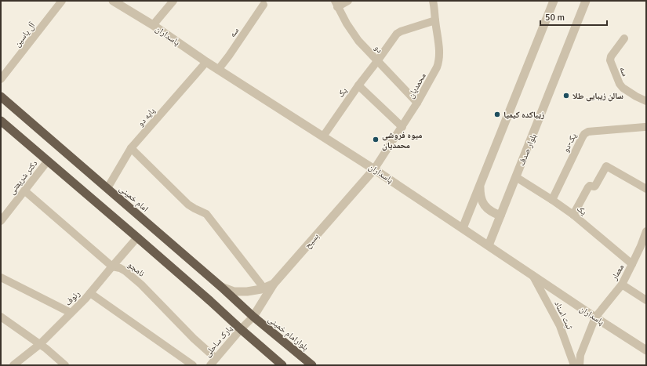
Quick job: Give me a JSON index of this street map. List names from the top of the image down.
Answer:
{
  "streets": {
    "highway": ["امام خمینی", "بلوارامام خمینی"],
    "street": [
      "سه",
      "آل یاسین",
      "پاسداران",
      "دو",
      "محمدیان",
      "یک",
      "پایه دو",
      "یک-دو",
      "بلوار صدف",
      "دکتر شریعتی",
      "بسیح",
      "نامجو",
      "معمار",
      "رئوف",
      "ثبت اسناد",
      "پارک ساحلی"
    ]
  },
  "crossings": [
    ["سه", "پاسداران"],
    ["پاسداران", "محمدیان"],
    ["پاسداران", "یک"],
    ["پاسداران", "پایه دو"],
    ["پاسداران", "بلوار صدف"],
    ["پاسداران", "بسیح"],
    ["پاسداران", "معمار"],
    ["پاسداران", "ثبت اسناد"],
    ["دو", "محمدیان"],
    ["دو", "یک"],
    ["محمدیان", "یک"],
    ["محمدیان", "بسیح"],
    ["یک", "یک-دو"],
    ["یک", "بلوار صدف"],
    ["یک", "معمار"],
    ["پایه دو", "امام خمینی"],
    ["دکتر شریعتی", "نامجو"],
    ["امام خمینی", "بسیح"],
    ["امام خمینی", "بلوارامام خمینی"],
    ["امام خمینی", "پارک ساحلی"],
    ["بسیح", "بلوارامام خمینی"],
    ["بسیح", "پارک ساحلی"],
    ["نامجو", "رئوف"],
    ["نامجو", "پارک ساحلی"],
    ["بلوارامام خمینی", "پارک ساحلی"]
  ],
  "places": ["سالن زیبایی طلا", "زیباکده کیمیا", "میوه فروشی محمدیان"],
  "scale_bar": "50 m"
}
